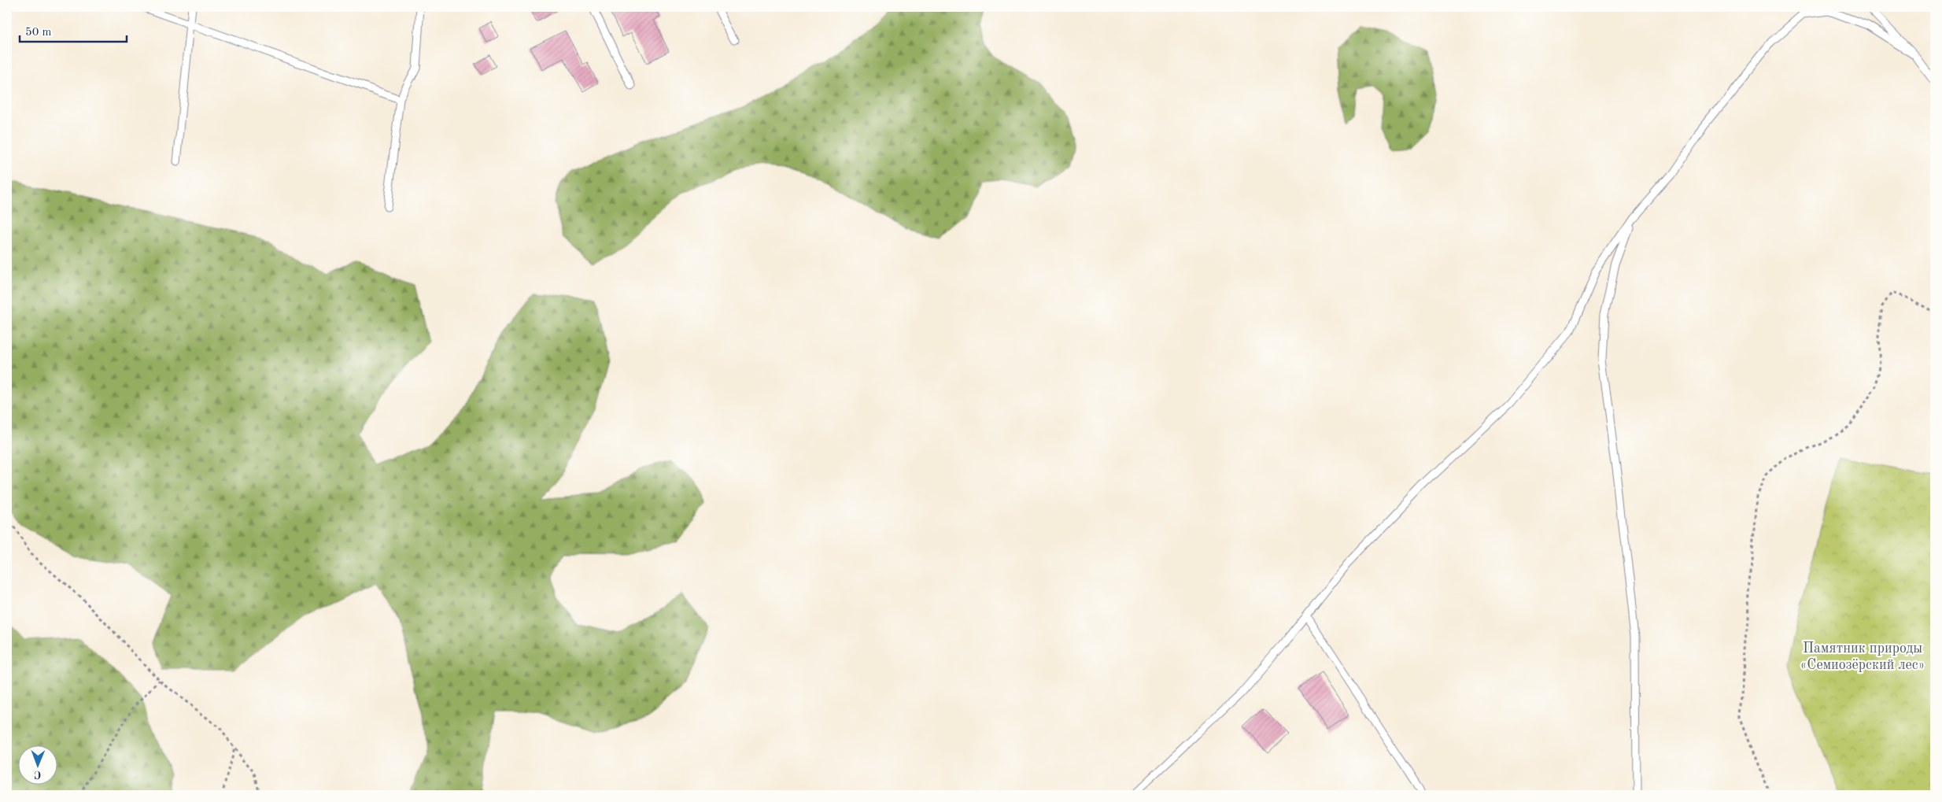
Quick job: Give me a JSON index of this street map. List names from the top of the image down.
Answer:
{
  "parks": ["Памятник природы «Семиозёрский лес»"],
  "scale_bar": "50 m",
  "north": "bottom"
}
